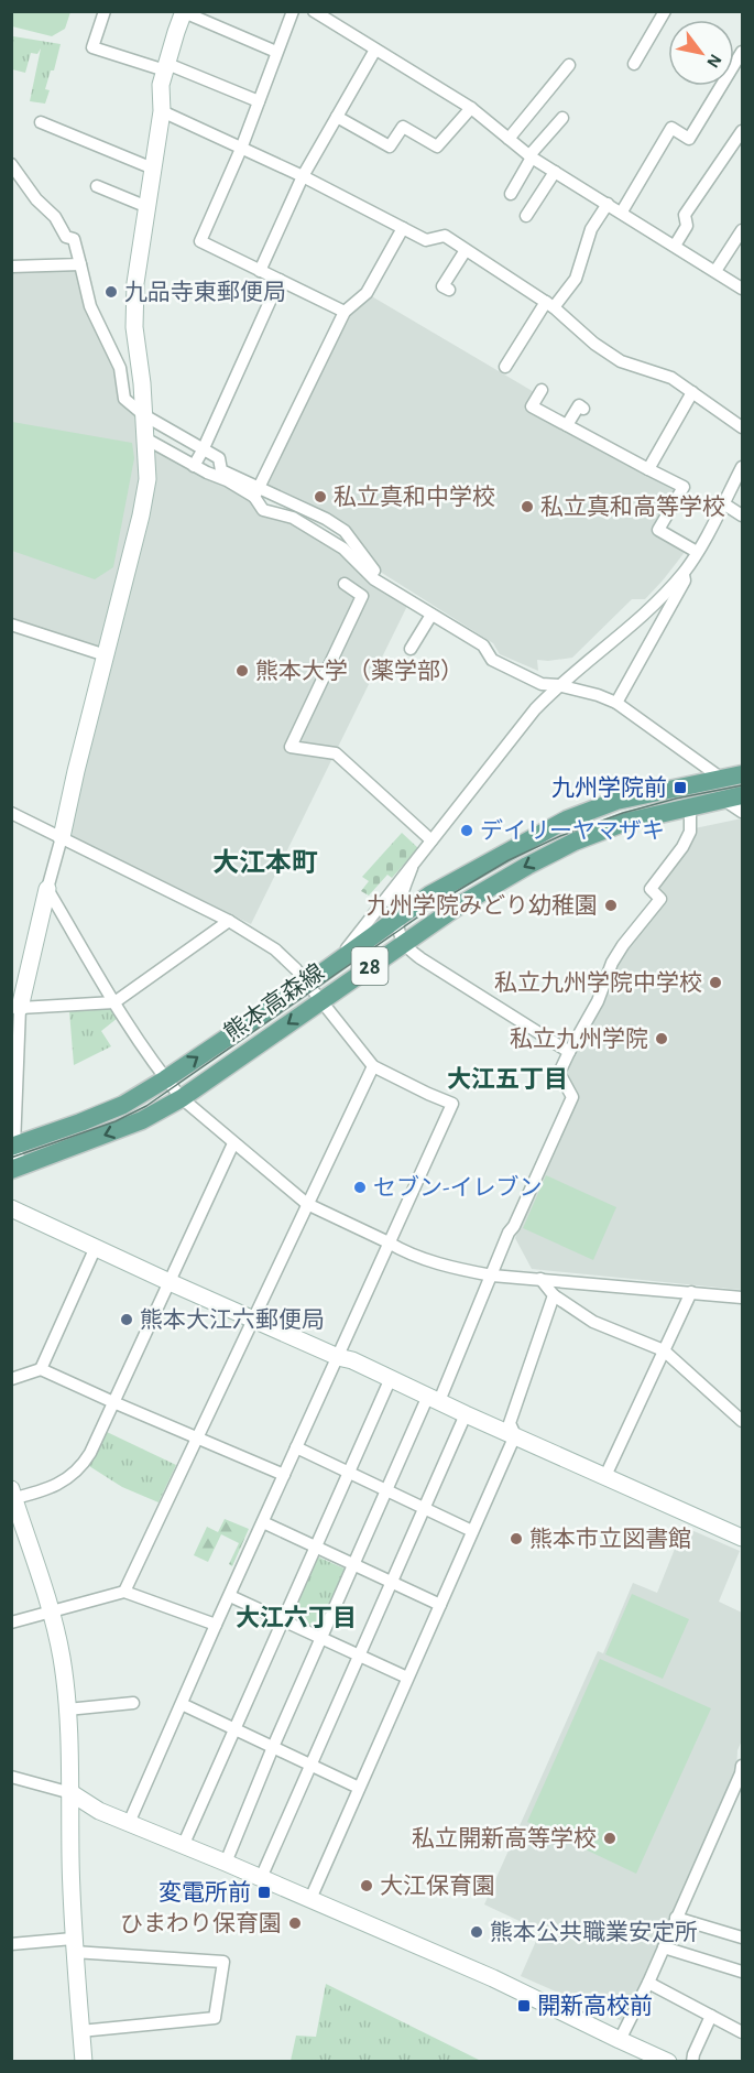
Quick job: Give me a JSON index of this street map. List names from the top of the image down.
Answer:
{
  "streets": {
    "main road": ["28", "熊本高森線"]
  },
  "districts": ["大江本町", "大江五丁目", "大江六丁目"],
  "places": {
    "other": [
      "九品寺東郵便局",
      "私立真和中学校",
      "私立真和高等学校",
      "熊本大学（薬学部）",
      "デイリーヤマザキ",
      "九州学院みどり幼稚園",
      "私立九州学院中学校",
      "私立九州学院",
      "セブン-イレブン",
      "熊本大江六郵便局",
      "熊本市立図書館",
      "私立開新高等学校",
      "大江保育園",
      "ひまわり保育園",
      "熊本公共職業安定所"
    ],
    "transit": ["九州学院前", "変電所前", "開新高校前"]
  },
  "north": "bottom right"
}
